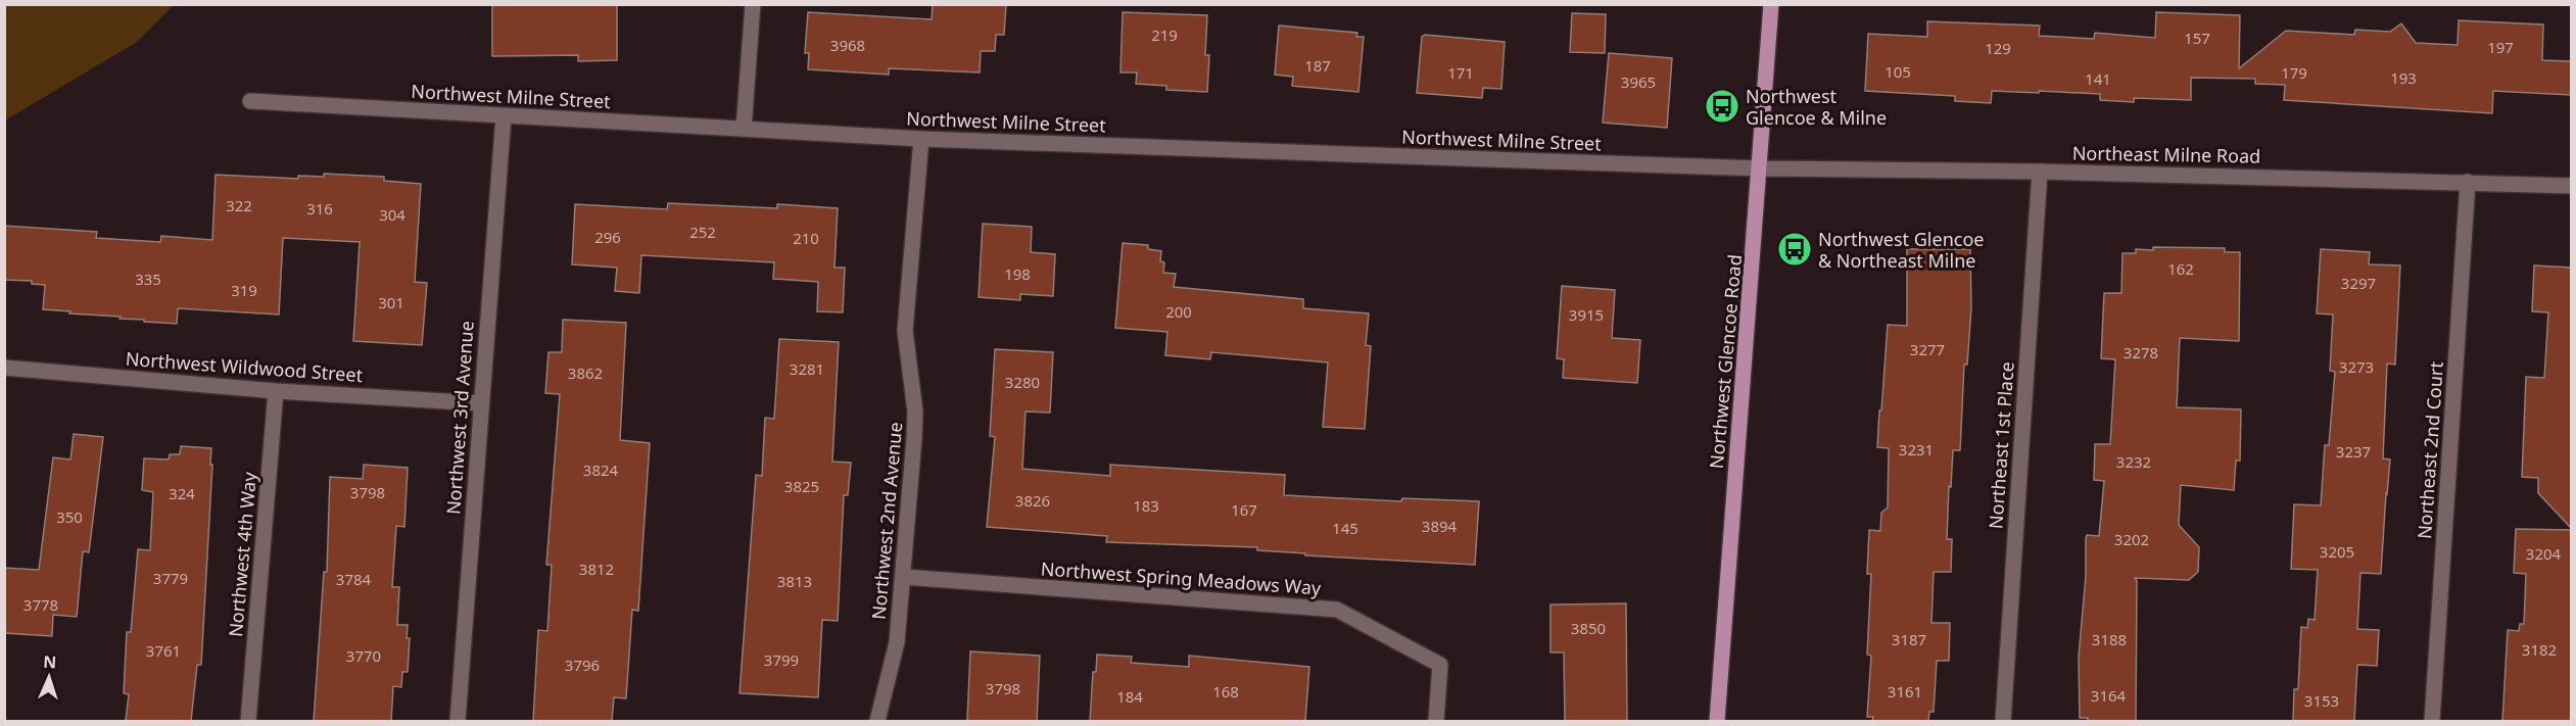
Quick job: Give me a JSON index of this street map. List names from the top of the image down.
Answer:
{
  "streets": {
    "main road": ["Northwest Glencoe Road"],
    "street": [
      "Northwest Milne Street",
      "Northeast Milne Road",
      "Northwest Wildwood Street",
      "Northwest 3rd Avenue",
      "Northeast 1st Place",
      "Northeast 2nd Court",
      "Northwest 2nd Avenue",
      "Northwest 4th Way",
      "Northwest Spring Meadows Way"
    ]
  },
  "crossings": [
    ["Northwest Milne Street", "Northeast Milne Road"],
    ["Northwest Milne Street", "Northwest Glencoe Road"],
    ["Northwest Milne Street", "Northwest 3rd Avenue"],
    ["Northwest Milne Street", "Northwest 2nd Avenue"],
    ["Northeast Milne Road", "Northwest Glencoe Road"],
    ["Northeast Milne Road", "Northeast 1st Place"],
    ["Northeast Milne Road", "Northeast 2nd Court"],
    ["Northwest Wildwood Street", "Northwest 3rd Avenue"],
    ["Northwest Wildwood Street", "Northwest 4th Way"],
    ["Northwest 2nd Avenue", "Northwest Spring Meadows Way"]
  ],
  "places": {
    "bus stop": ["Northwest Glencoe & Milne", "Northwest Glencoe & Northeast Milne"]
  },
  "house_numbers": [
    "219",
    "157",
    "3968",
    "197",
    "129",
    "187",
    "105",
    "171",
    "179",
    "193",
    "141",
    "3965",
    "322",
    "316",
    "304",
    "252",
    "296",
    "210",
    "162",
    "198",
    "335",
    "3297",
    "319",
    "301",
    "200",
    "3915",
    "3277",
    "3278",
    "3273",
    "3281",
    "3862",
    "3280",
    "3231",
    "3237",
    "3232",
    "3824",
    "3825",
    "3798",
    "324",
    "3826",
    "183",
    "167",
    "350",
    "3894",
    "145",
    "3202",
    "3205",
    "3204",
    "3812",
    "3779",
    "3784",
    "3813",
    "3778",
    "3850",
    "3187",
    "3188",
    "3182",
    "3761",
    "3770",
    "3799",
    "3796",
    "3798",
    "168",
    "3161",
    "3164",
    "184",
    "3153"
  ],
  "north": "top"
}
